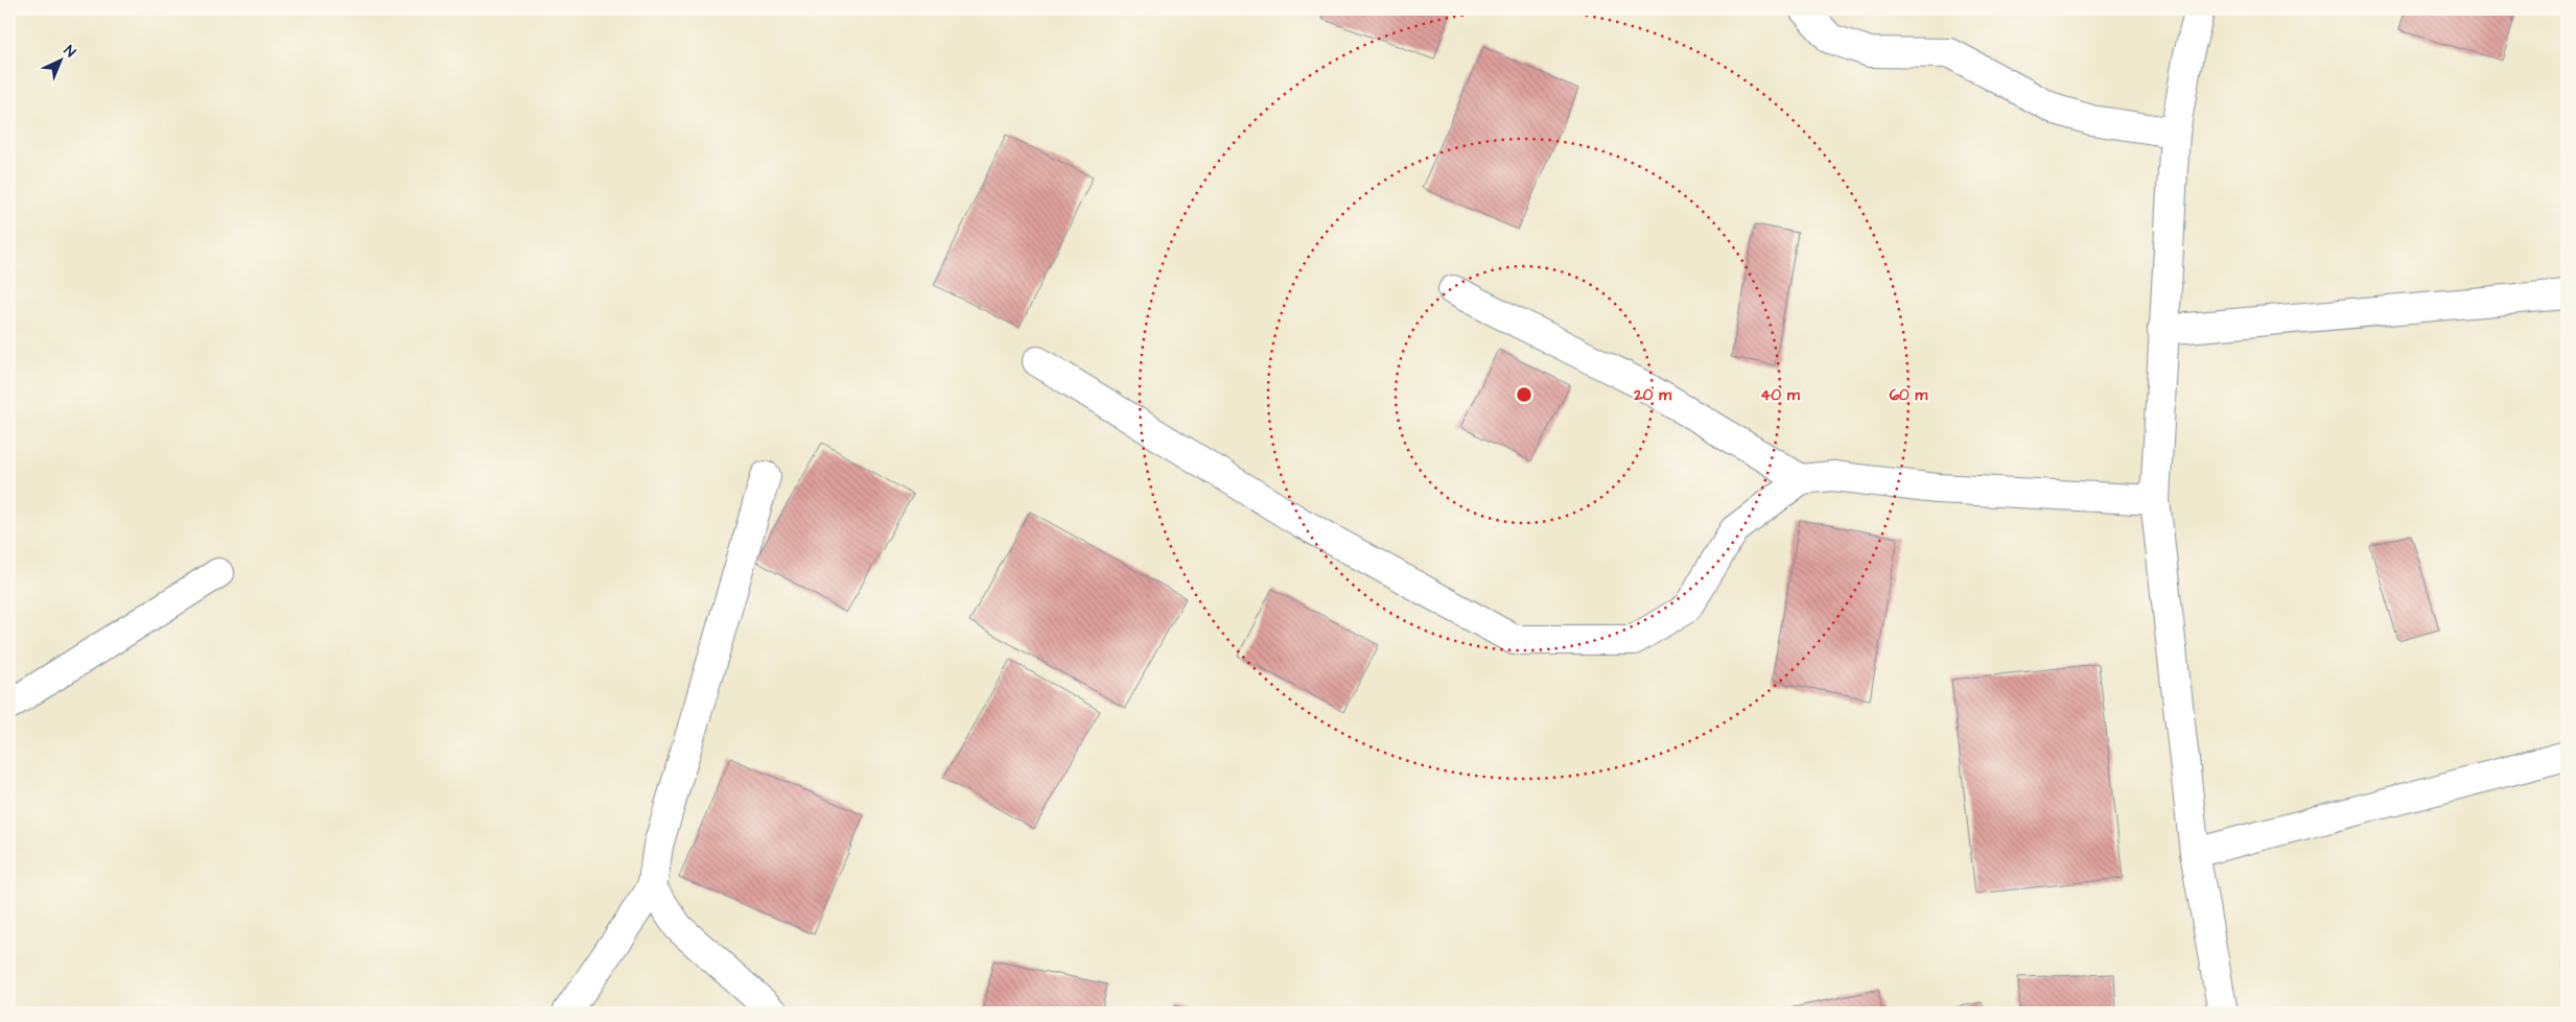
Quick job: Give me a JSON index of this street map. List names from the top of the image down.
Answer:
{
  "north": "top right",
  "rings": ["20 m", "40 m", "60 m"]
}
